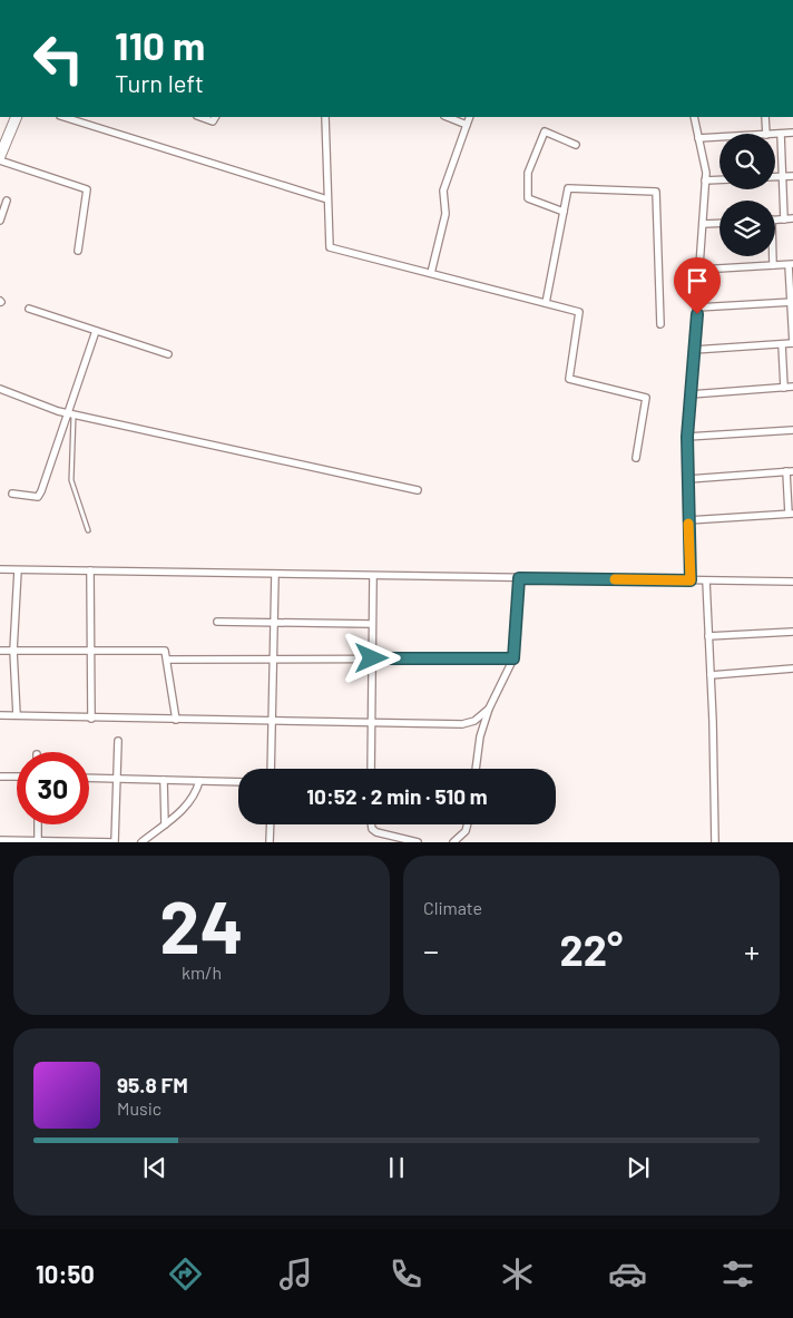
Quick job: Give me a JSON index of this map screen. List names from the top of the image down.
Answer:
{
  "page": {
    "turn": ["110 m", "Turn left"],
    "limit": "30",
    "trip": "10:52 · 2 min · 510 m",
    "tile": [
      ["24", "km/h"],
      "Climate"
    ],
    "heat": ["−", "22°", "+"],
    "song": ["95.8 FM", "Music"],
    "tabs": "10:50"
  }
}
